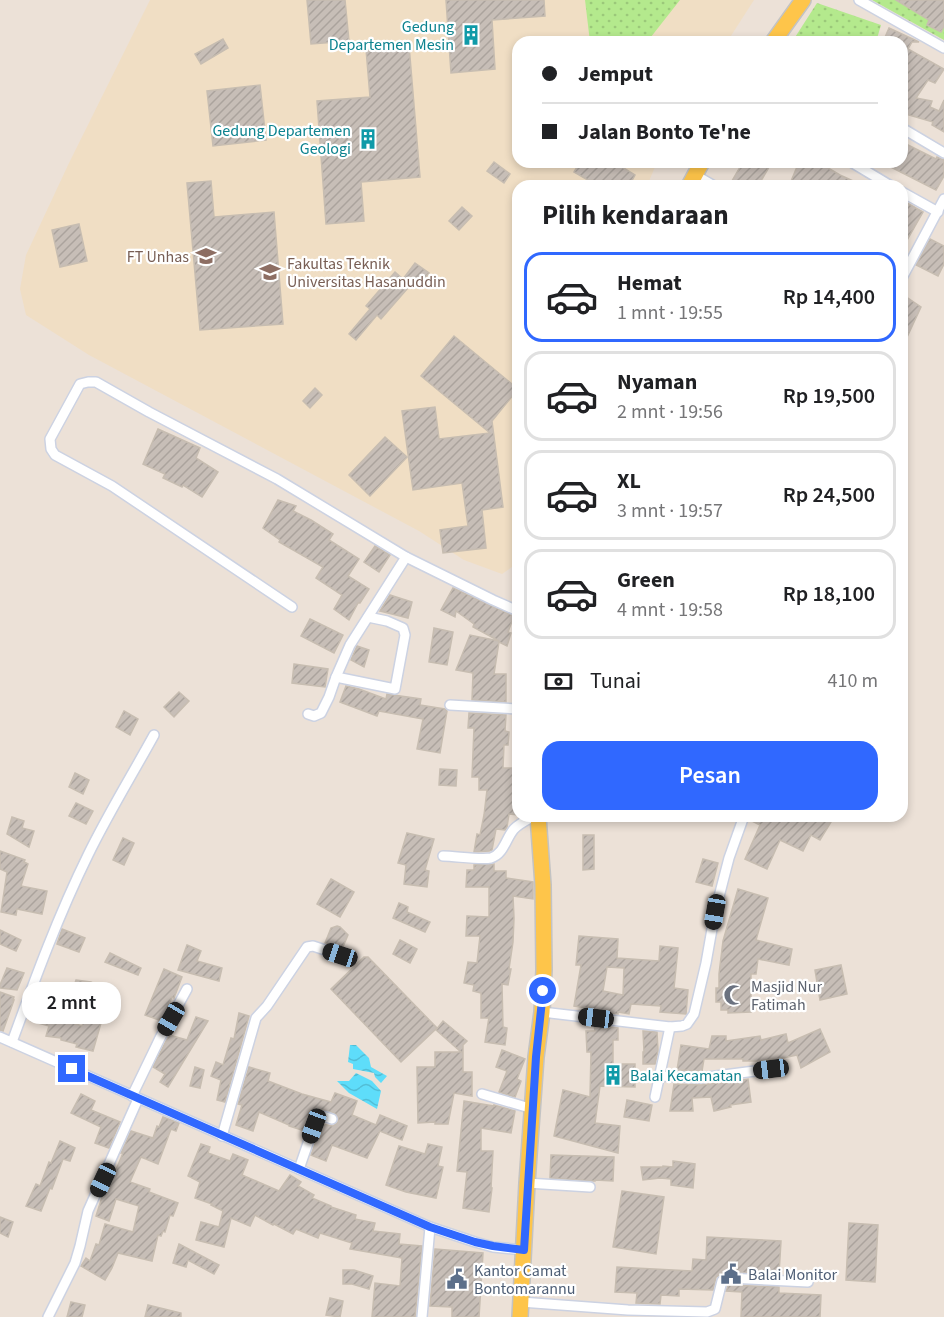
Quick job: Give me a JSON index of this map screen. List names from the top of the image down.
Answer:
{
  "places": {
    "building": ["Gedung Departemen Mesin", "Gedung Departemen Geologi", "Balai Kecamatan"],
    "school or university": ["FT Unhas", "Fakultas Teknik Universitas Hasanuddin"],
    "mosque": ["Masjid Nur Fatimah"],
    "public building": ["Balai Monitor", "Kantor Camat Bontomarannu"]
  },
  "page": {
    "banner": ["Jemput", "Jalan Bonto Te'ne"],
    "heading": "Pilih kendaraan",
    "list": [
      {
        "name": "Hemat",
        "note": "1 mnt · 19:55",
        "value": "Rp 14,400"
      },
      {
        "name": "Nyaman",
        "note": "2 mnt · 19:56",
        "value": "Rp 19,500"
      },
      {
        "name": "XL",
        "note": "3 mnt · 19:57",
        "value": "Rp 24,500"
      },
      {
        "name": "Green",
        "note": "4 mnt · 19:58",
        "value": "Rp 18,100"
      }
    ],
    "pay": ["Tunai", "410 m"],
    "buttons": "Pesan",
    "bubble": "2 mnt"
  }
}
